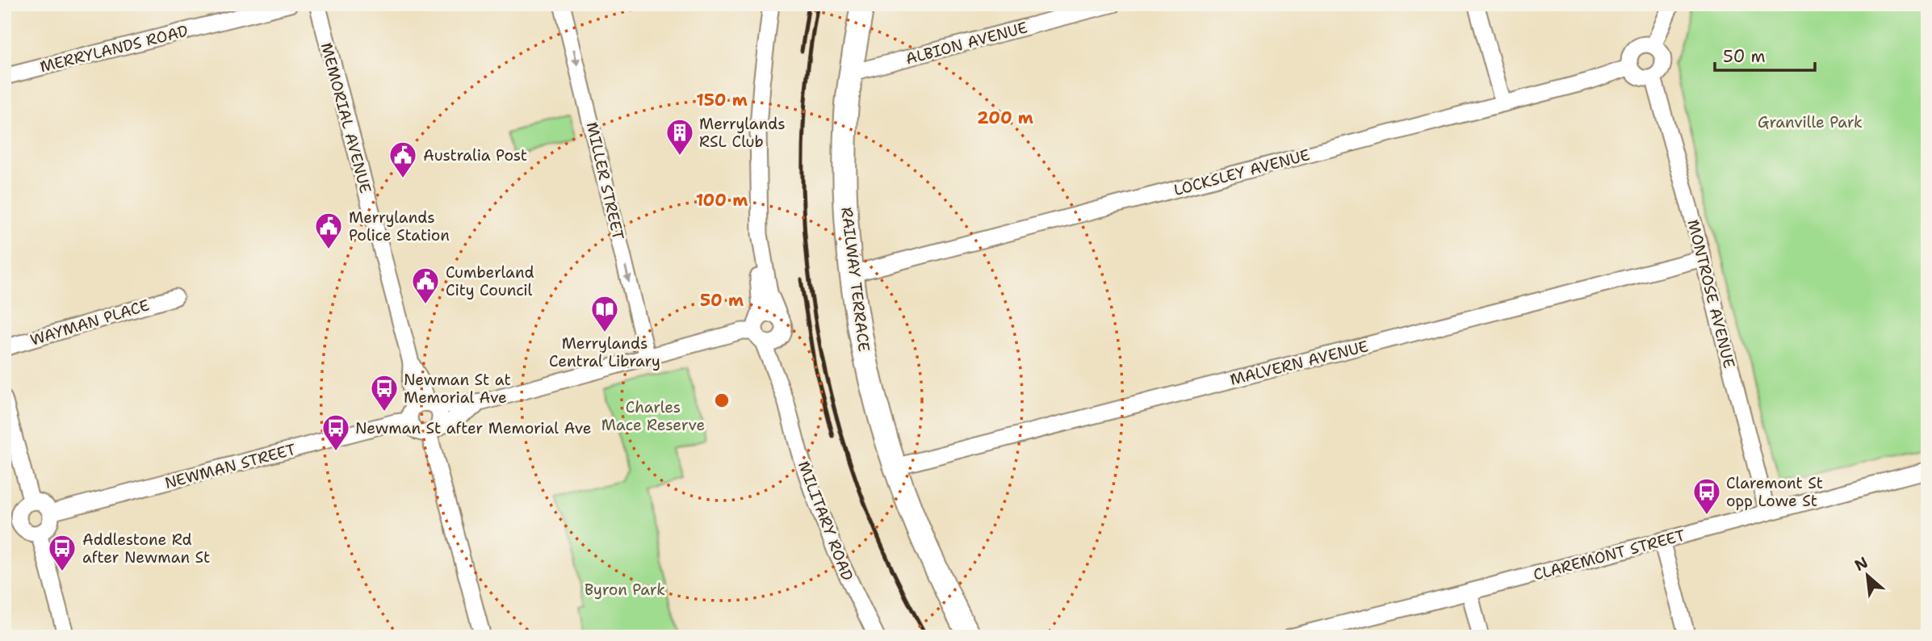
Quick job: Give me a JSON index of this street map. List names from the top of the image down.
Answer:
{
  "streets": {
    "main road": ["RAILWAY TERRACE"],
    "street": [
      "ALBION AVENUE",
      "MERRYLANDS ROAD",
      "MEMORIAL AVENUE",
      "LOCKSLEY AVENUE",
      "MILLER STREET",
      "MONTROSE AVENUE",
      "WAYMAN PLACE",
      "MALVERN AVENUE",
      "NEWMAN STREET",
      "MILITARY ROAD",
      "CLAREMONT STREET"
    ]
  },
  "crossings": [
    ["ALBION AVENUE", "RAILWAY TERRACE"],
    ["MEMORIAL AVENUE", "NEWMAN STREET"],
    ["LOCKSLEY AVENUE", "RAILWAY TERRACE"],
    ["LOCKSLEY AVENUE", "MONTROSE AVENUE"],
    ["MILLER STREET", "NEWMAN STREET"],
    ["RAILWAY TERRACE", "MALVERN AVENUE"],
    ["MONTROSE AVENUE", "MALVERN AVENUE"],
    ["MONTROSE AVENUE", "CLAREMONT STREET"],
    ["NEWMAN STREET", "MILITARY ROAD"]
  ],
  "one_way": ["MILLER STREET"],
  "parks": ["Granville Park", "Charles Mace Reserve", "Byron Park"],
  "places": {
    "building": ["Merrylands RSL Club"],
    "public building": ["Australia Post", "Merrylands Police Station", "Cumberland City Council"],
    "library": ["Merrylands Central Library"],
    "bus stop": [
      "Newman St at Memorial Ave",
      "Newman St after Memorial Ave",
      "Claremont St opp Lowe St",
      "Addlestone Rd after Newman St"
    ]
  },
  "scale_bar": "50 m",
  "north": "top left",
  "rings": [
    "150 m",
    "200 m",
    "100 m",
    "50 m"
  ]
}
